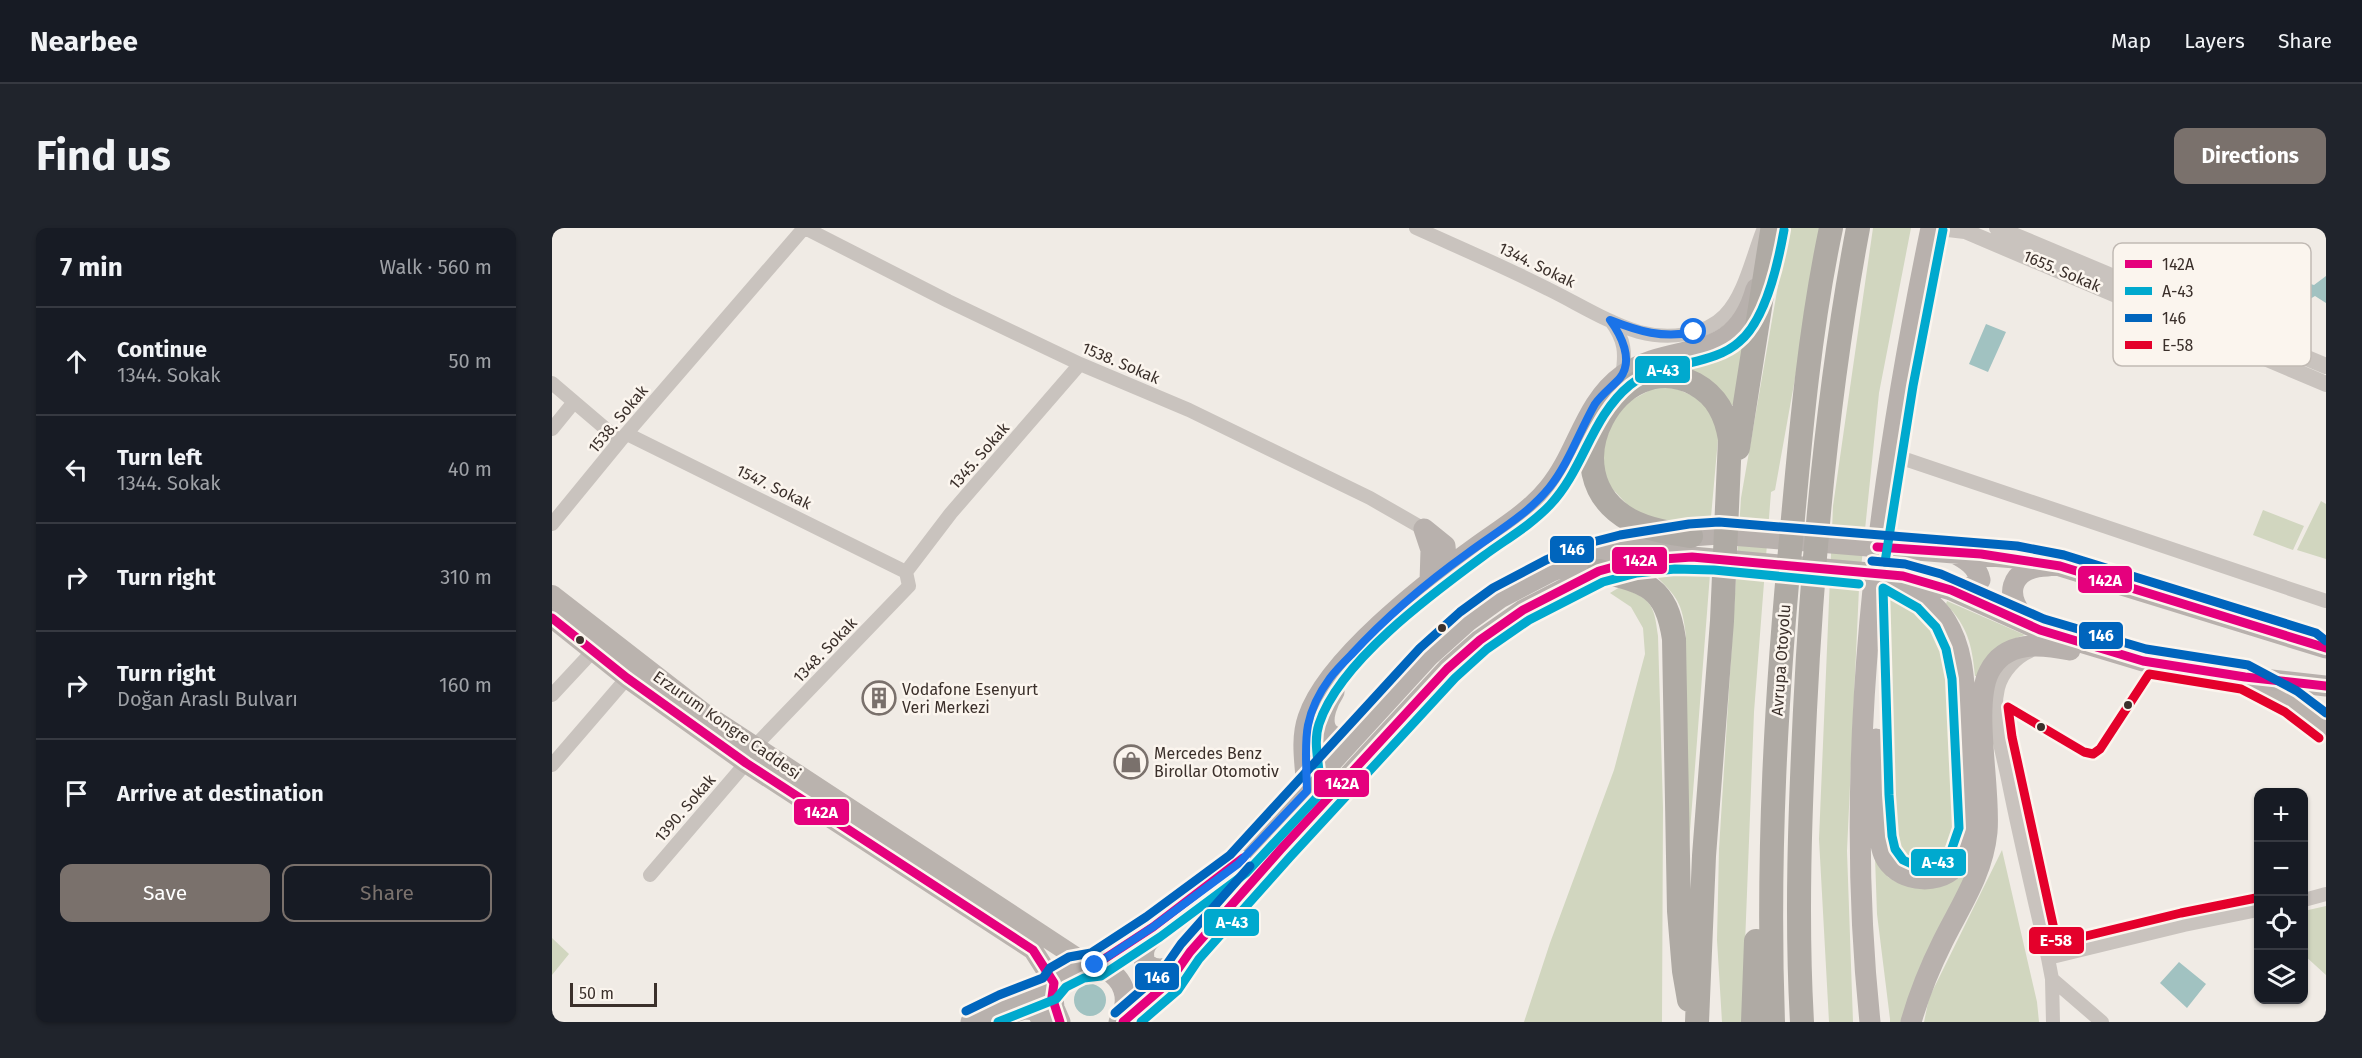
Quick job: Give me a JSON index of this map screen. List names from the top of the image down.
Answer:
{
  "streets": {
    "highway": ["Avrupa Otoyolu"],
    "main road": ["Erzurum Kongre Caddesi"],
    "street": [
      "1344. Sokak",
      "1655. Sokak",
      "1538. Sokak",
      "1345. Sokak",
      "1547. Sokak",
      "1348. Sokak",
      "1390. Sokak"
    ]
  },
  "crossings": [
    ["1538. Sokak", "1345. Sokak"],
    ["1538. Sokak", "1547. Sokak"],
    ["1345. Sokak", "1547. Sokak"],
    ["1345. Sokak", "1348. Sokak"],
    ["1547. Sokak", "1348. Sokak"],
    ["1348. Sokak", "Erzurum Kongre Caddesi"],
    ["1348. Sokak", "1390. Sokak"],
    ["Erzurum Kongre Caddesi", "1390. Sokak"]
  ],
  "places": {
    "building": ["Vodafone Esenyurt Veri Merkezi"],
    "shop": ["Mercedes Benz Birollar Otomotiv"]
  },
  "lines": [
    "transit line A-43",
    "transit line 146",
    "transit line 142A",
    "transit line E-58"
  ],
  "legend": [
    "142A",
    "A-43",
    "146",
    "E-58"
  ],
  "scale_bar": "50 m",
  "page": {
    "header": "Nearbee",
    "nav": ["Map", "Layers", "Share"],
    "buttons": [
      "Directions",
      ["Save", "Share"]
    ],
    "title": "Find us",
    "heading": ["7 min", "Walk · 560 m"],
    "list": [
      ["Continue", "1344. Sokak", "50 m"],
      ["Turn left", "1344. Sokak", "40 m"],
      ["Turn right", "310 m"],
      ["Turn right", "Doğan Araslı Bulvarı", "160 m"],
      "Arrive at destination"
    ],
    "map_buttons": ["+", "−"],
    "scale": "50 m"
  }
}
